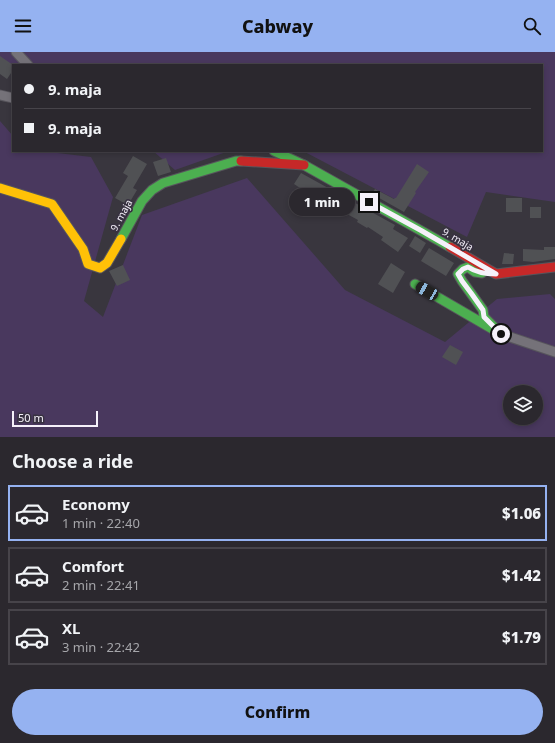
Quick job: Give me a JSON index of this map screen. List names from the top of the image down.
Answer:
{
  "streets": {
    "street": ["9. maja"]
  },
  "scale_bar": "50 m",
  "page": {
    "header": "Cabway",
    "banner": ["9. maja", "9. maja"],
    "bubble": "1 min",
    "scale": "50 m",
    "heading": "Choose a ride",
    "list": [
      {
        "name": "Economy",
        "note": "1 min · 22:40",
        "value": "$1.06"
      },
      {
        "name": "Comfort",
        "note": "2 min · 22:41",
        "value": "$1.42"
      },
      {
        "name": "XL",
        "note": "3 min · 22:42",
        "value": "$1.79"
      }
    ],
    "buttons": "Confirm"
  }
}
